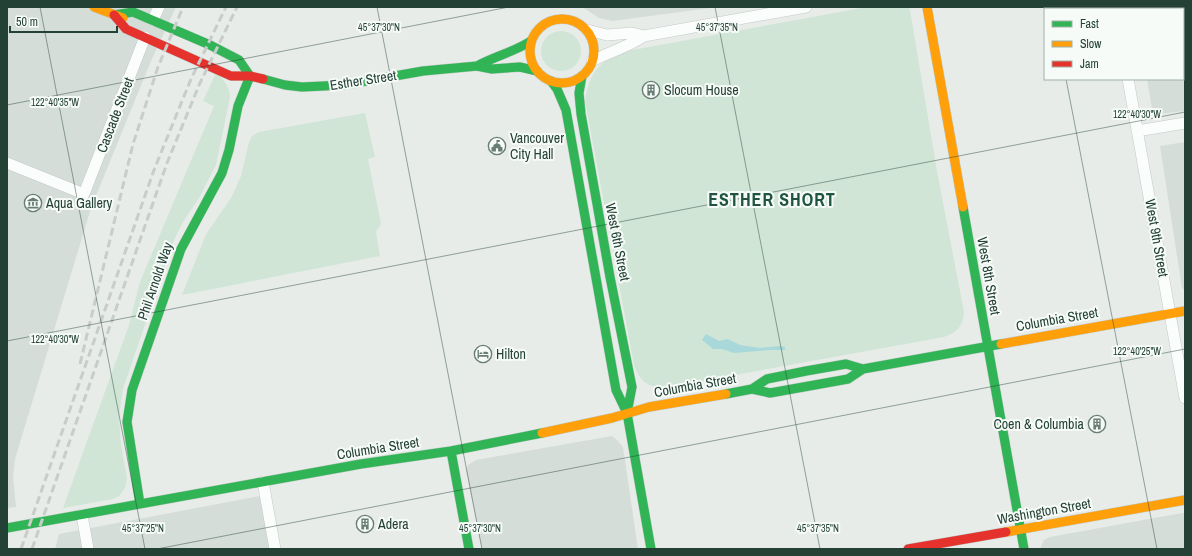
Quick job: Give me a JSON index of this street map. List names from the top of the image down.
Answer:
{
  "streets": {
    "street": [
      "Esther Street",
      "Cascade Street",
      "West 9th Street",
      "West 6th Street",
      "West 8th Street",
      "Phil Arnold Way",
      "Columbia Street",
      "Washington Street"
    ]
  },
  "crossings": [
    ["Esther Street", "Cascade Street"],
    ["Esther Street", "West 6th Street"],
    ["Esther Street", "Phil Arnold Way"],
    ["West 9th Street", "Columbia Street"],
    ["West 6th Street", "Columbia Street"],
    ["West 8th Street", "Columbia Street"],
    ["West 8th Street", "Washington Street"],
    ["Phil Arnold Way", "Columbia Street"]
  ],
  "districts": ["ESTHER SHORT"],
  "places": {
    "building": ["Slocum House", "Coen & Columbia", "Adera"],
    "public building": ["Vancouver City Hall"],
    "museum": ["Aqua Gallery"],
    "hotel": ["Hilton"]
  },
  "legend": ["Fast", "Slow", "Jam"],
  "scale_bar": "50 m",
  "coordinates": [
    "45°37'30\"N",
    "45°37'35\"N",
    "122°40'35\"W",
    "122°40'30\"W",
    "122°40'25\"W",
    "45°37'25\"N"
  ]
}
